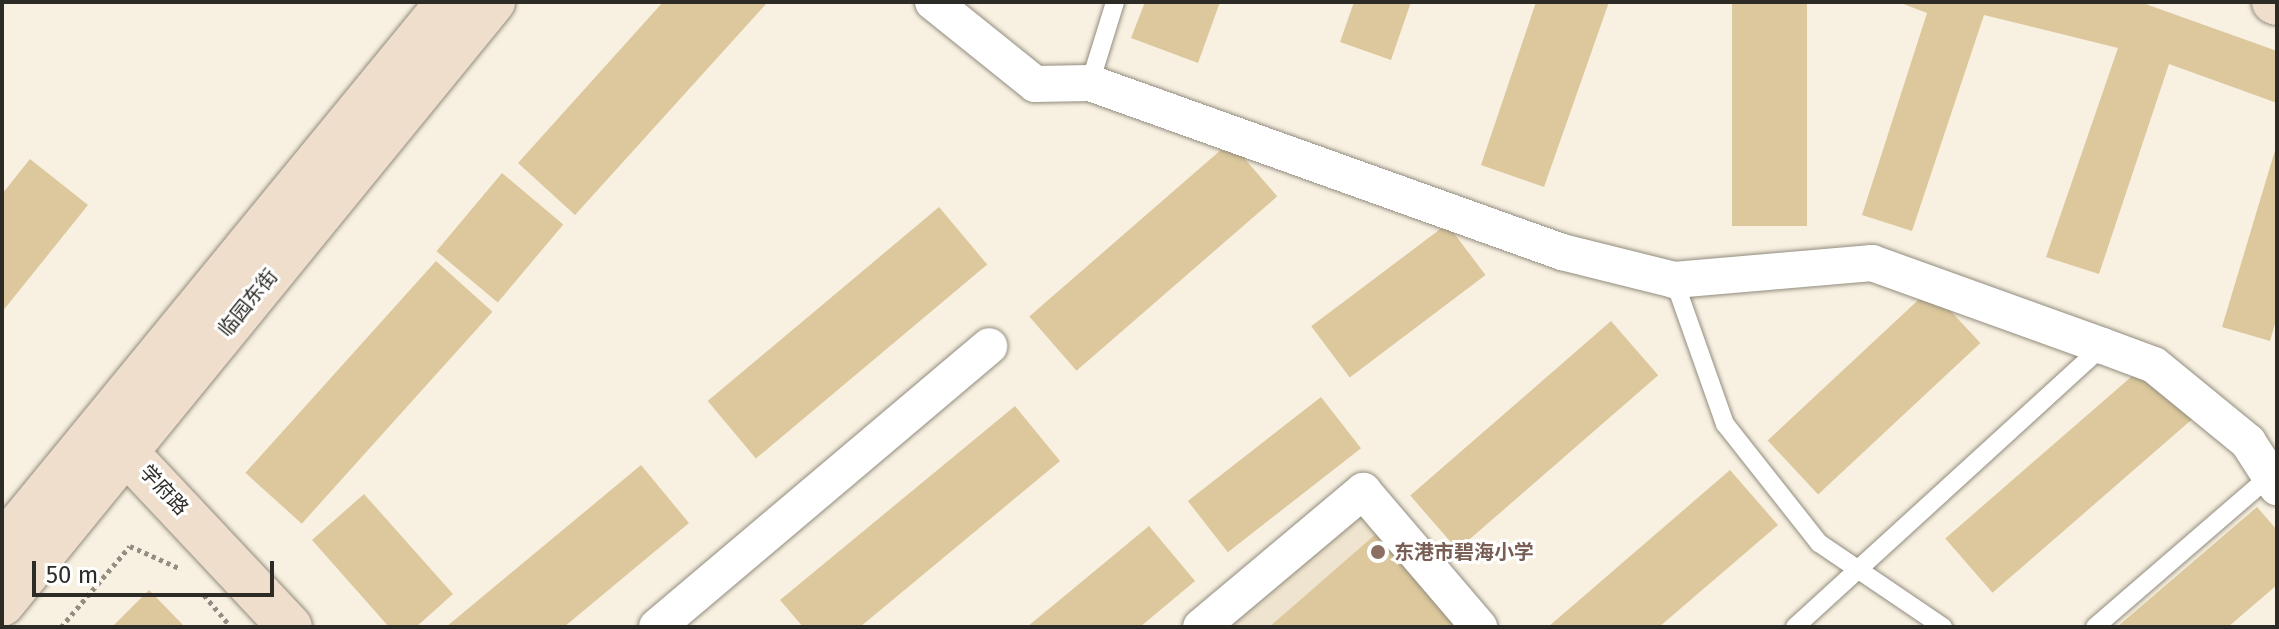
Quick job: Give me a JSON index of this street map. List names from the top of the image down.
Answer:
{
  "streets": {
    "street": ["临园东街", "学府路"]
  },
  "crossings": [
    ["临园东街", "学府路"]
  ],
  "places": ["东港市碧海小学"],
  "scale_bar": "50 m"
}
